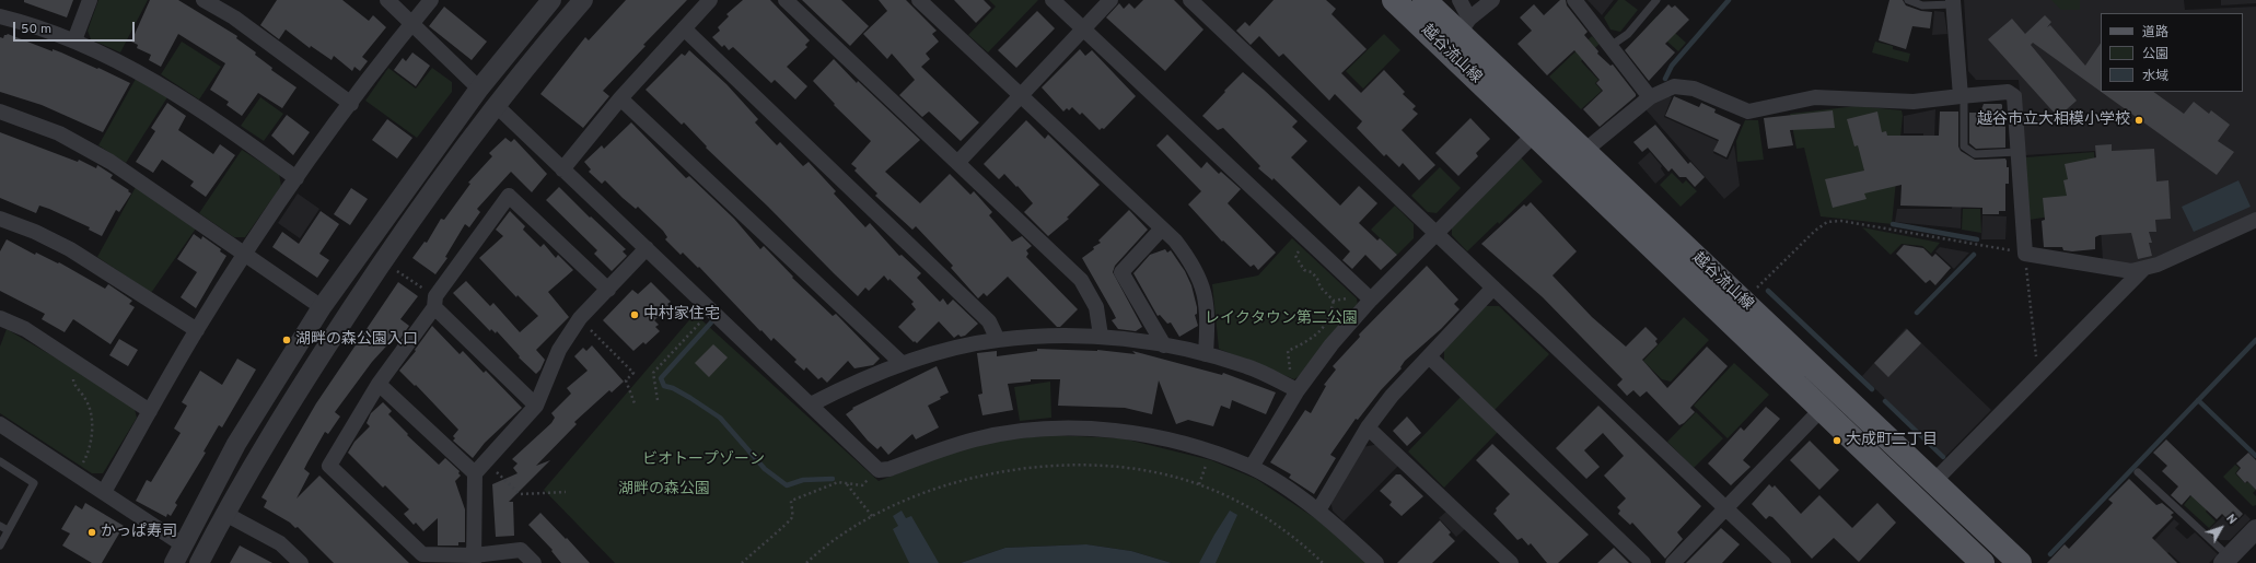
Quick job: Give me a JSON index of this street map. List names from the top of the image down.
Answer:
{
  "streets": {
    "main road": ["越谷流山線"]
  },
  "parks": ["レイクタウン第二公園", "ビオトープゾーン", "湖畔の森公園"],
  "places": [
    "越谷市立大相模小学校",
    "中村家住宅",
    "湖畔の森公園入口",
    "大成町二丁目",
    "かっぱ寿司"
  ],
  "legend": ["道路", "公園", "水域"],
  "scale_bar": "50 m",
  "north": "top right"
}
